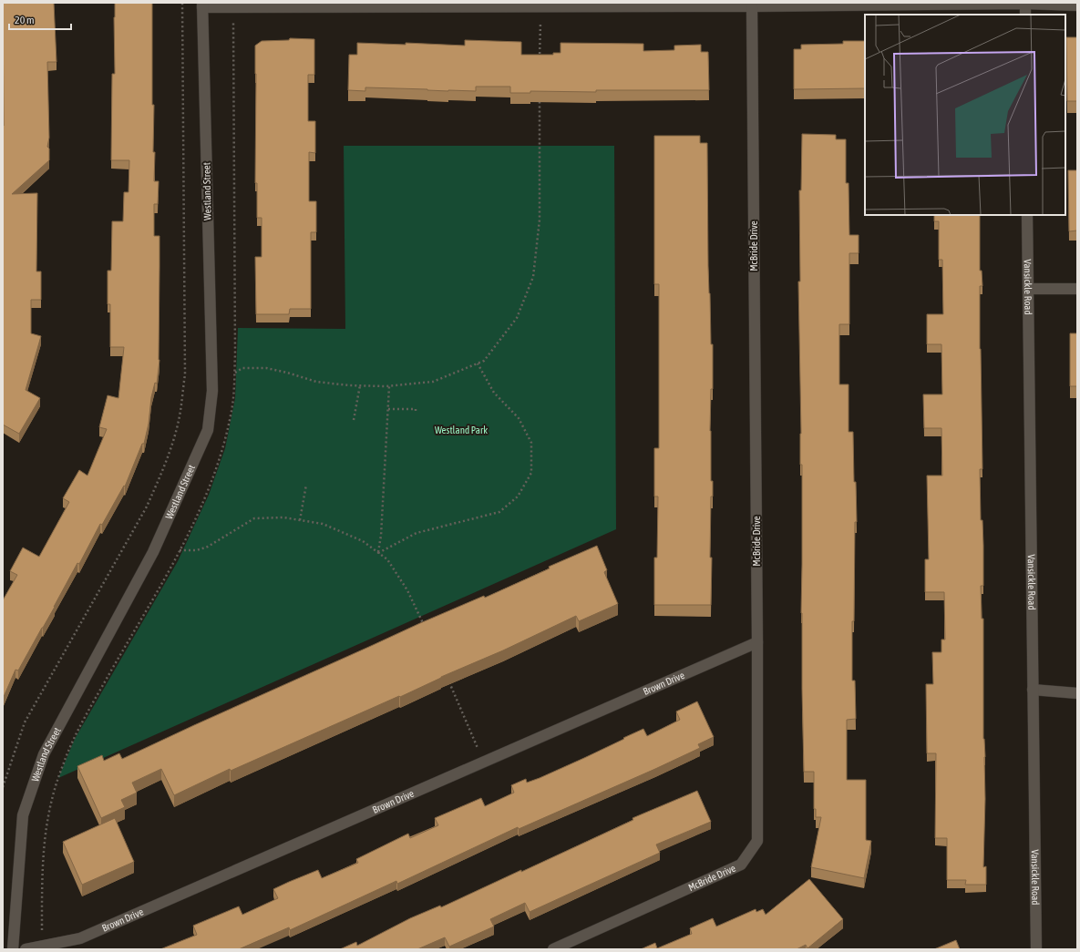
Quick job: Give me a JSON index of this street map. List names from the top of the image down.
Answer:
{
  "streets": {
    "street": [
      "Westland Street",
      "McBride Drive",
      "Vansickle Road",
      "Brown Drive"
    ]
  },
  "crossings": [
    ["McBride Drive", "Brown Drive"]
  ],
  "parks": ["Westland Park"],
  "scale_bar": "20 m"
}
